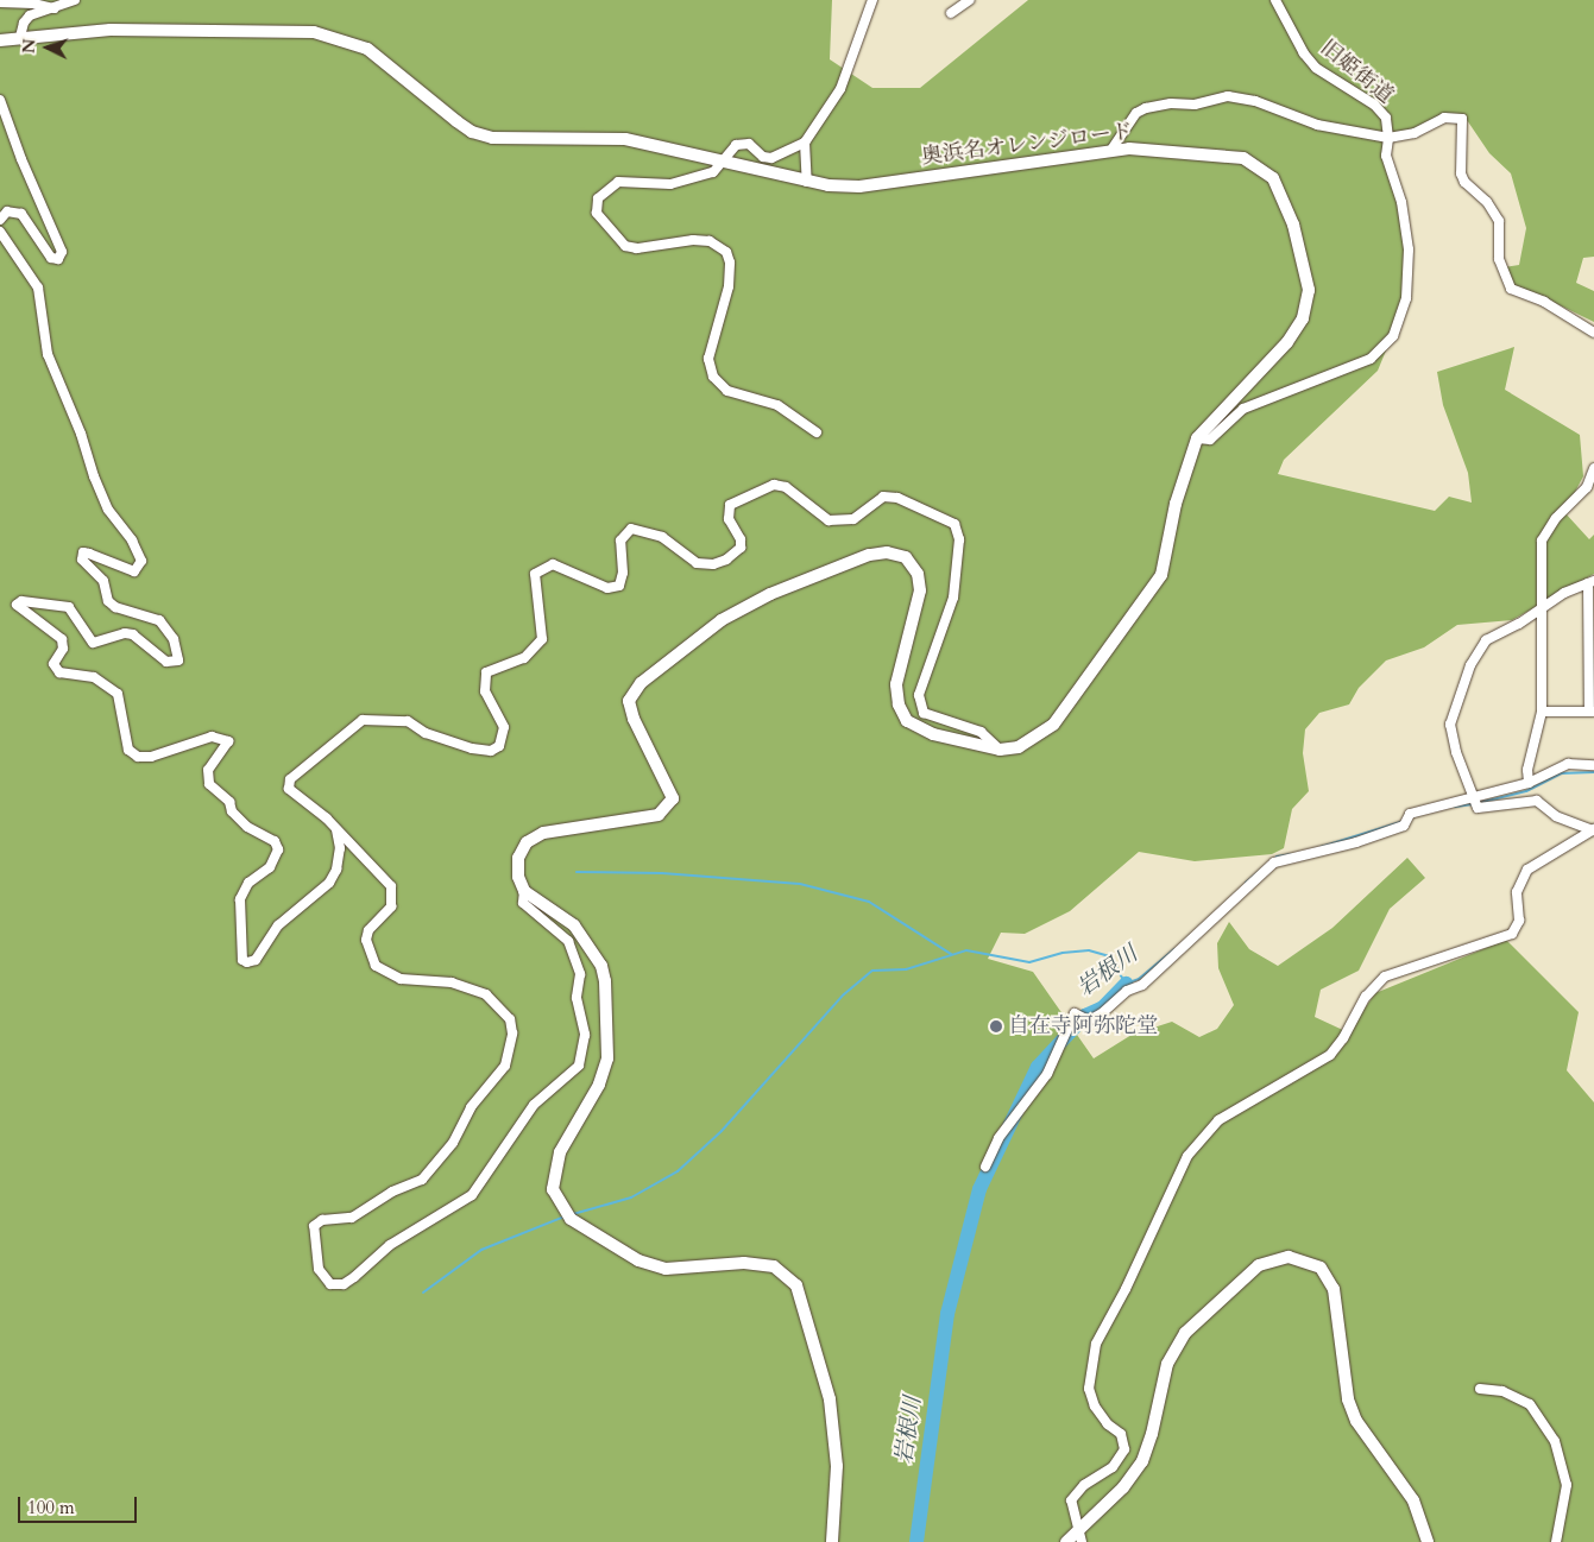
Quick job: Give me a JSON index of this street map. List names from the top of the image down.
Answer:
{
  "streets": {
    "street": ["旧姫街道", "奥浜名オレンジロード"]
  },
  "crossings": [
    ["旧姫街道", "奥浜名オレンジロード"]
  ],
  "water": ["岩根川"],
  "places": ["自在寺阿弥陀堂"],
  "scale_bar": "100 m",
  "north": "left"
}
